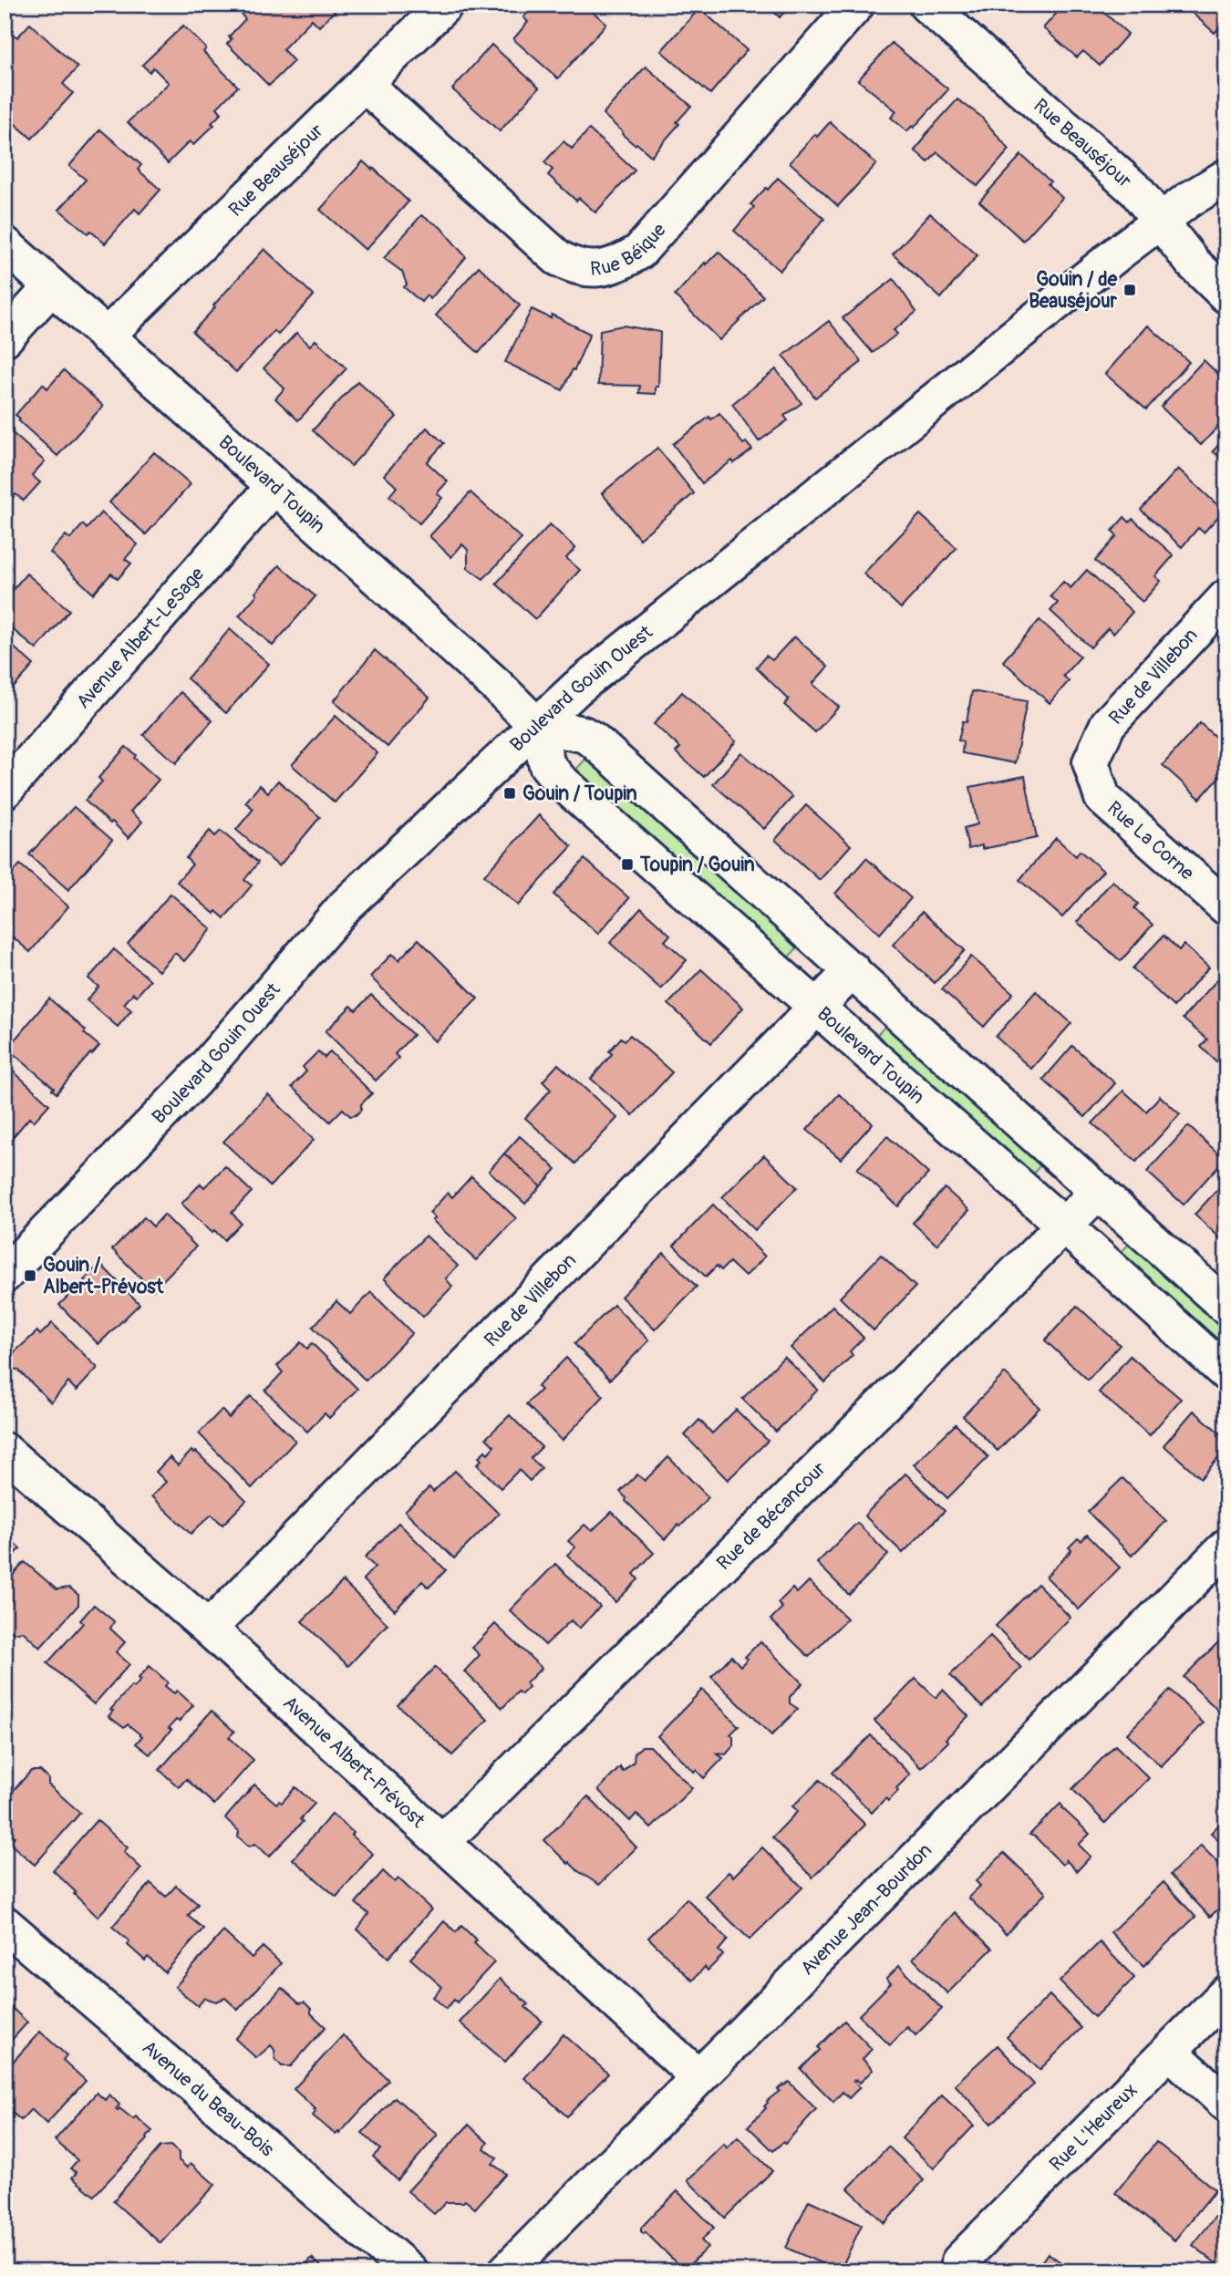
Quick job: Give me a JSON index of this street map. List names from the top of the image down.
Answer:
{
  "streets": {
    "street": [
      "Rue Beauséjour",
      "Rue Béique",
      "Boulevard Toupin",
      "Avenue Albert-LeSage",
      "Rue de Villebon",
      "Boulevard Gouin Ouest",
      "Rue La Corne",
      "Rue de Bécancour",
      "Avenue Albert-Prévost",
      "Avenue Jean-Bourdon",
      "Avenue du Beau-Bois",
      "Rue L'Heureux"
    ]
  },
  "crossings": [
    ["Rue Beauséjour", "Rue Béique"],
    ["Rue Beauséjour", "Boulevard Toupin"],
    ["Rue Beauséjour", "Boulevard Gouin Ouest"],
    ["Boulevard Toupin", "Avenue Albert-LeSage"],
    ["Boulevard Toupin", "Rue de Villebon"],
    ["Boulevard Toupin", "Boulevard Gouin Ouest"],
    ["Boulevard Toupin", "Rue de Bécancour"],
    ["Rue de Villebon", "Rue La Corne"],
    ["Rue de Villebon", "Avenue Albert-Prévost"],
    ["Rue de Bécancour", "Avenue Albert-Prévost"],
    ["Avenue Albert-Prévost", "Avenue Jean-Bourdon"]
  ],
  "places": {
    "transit": [
      "Gouin / de Beauséjour",
      "Gouin / Toupin",
      "Toupin / Gouin",
      "Gouin / Albert-Prévost"
    ]
  }
}
